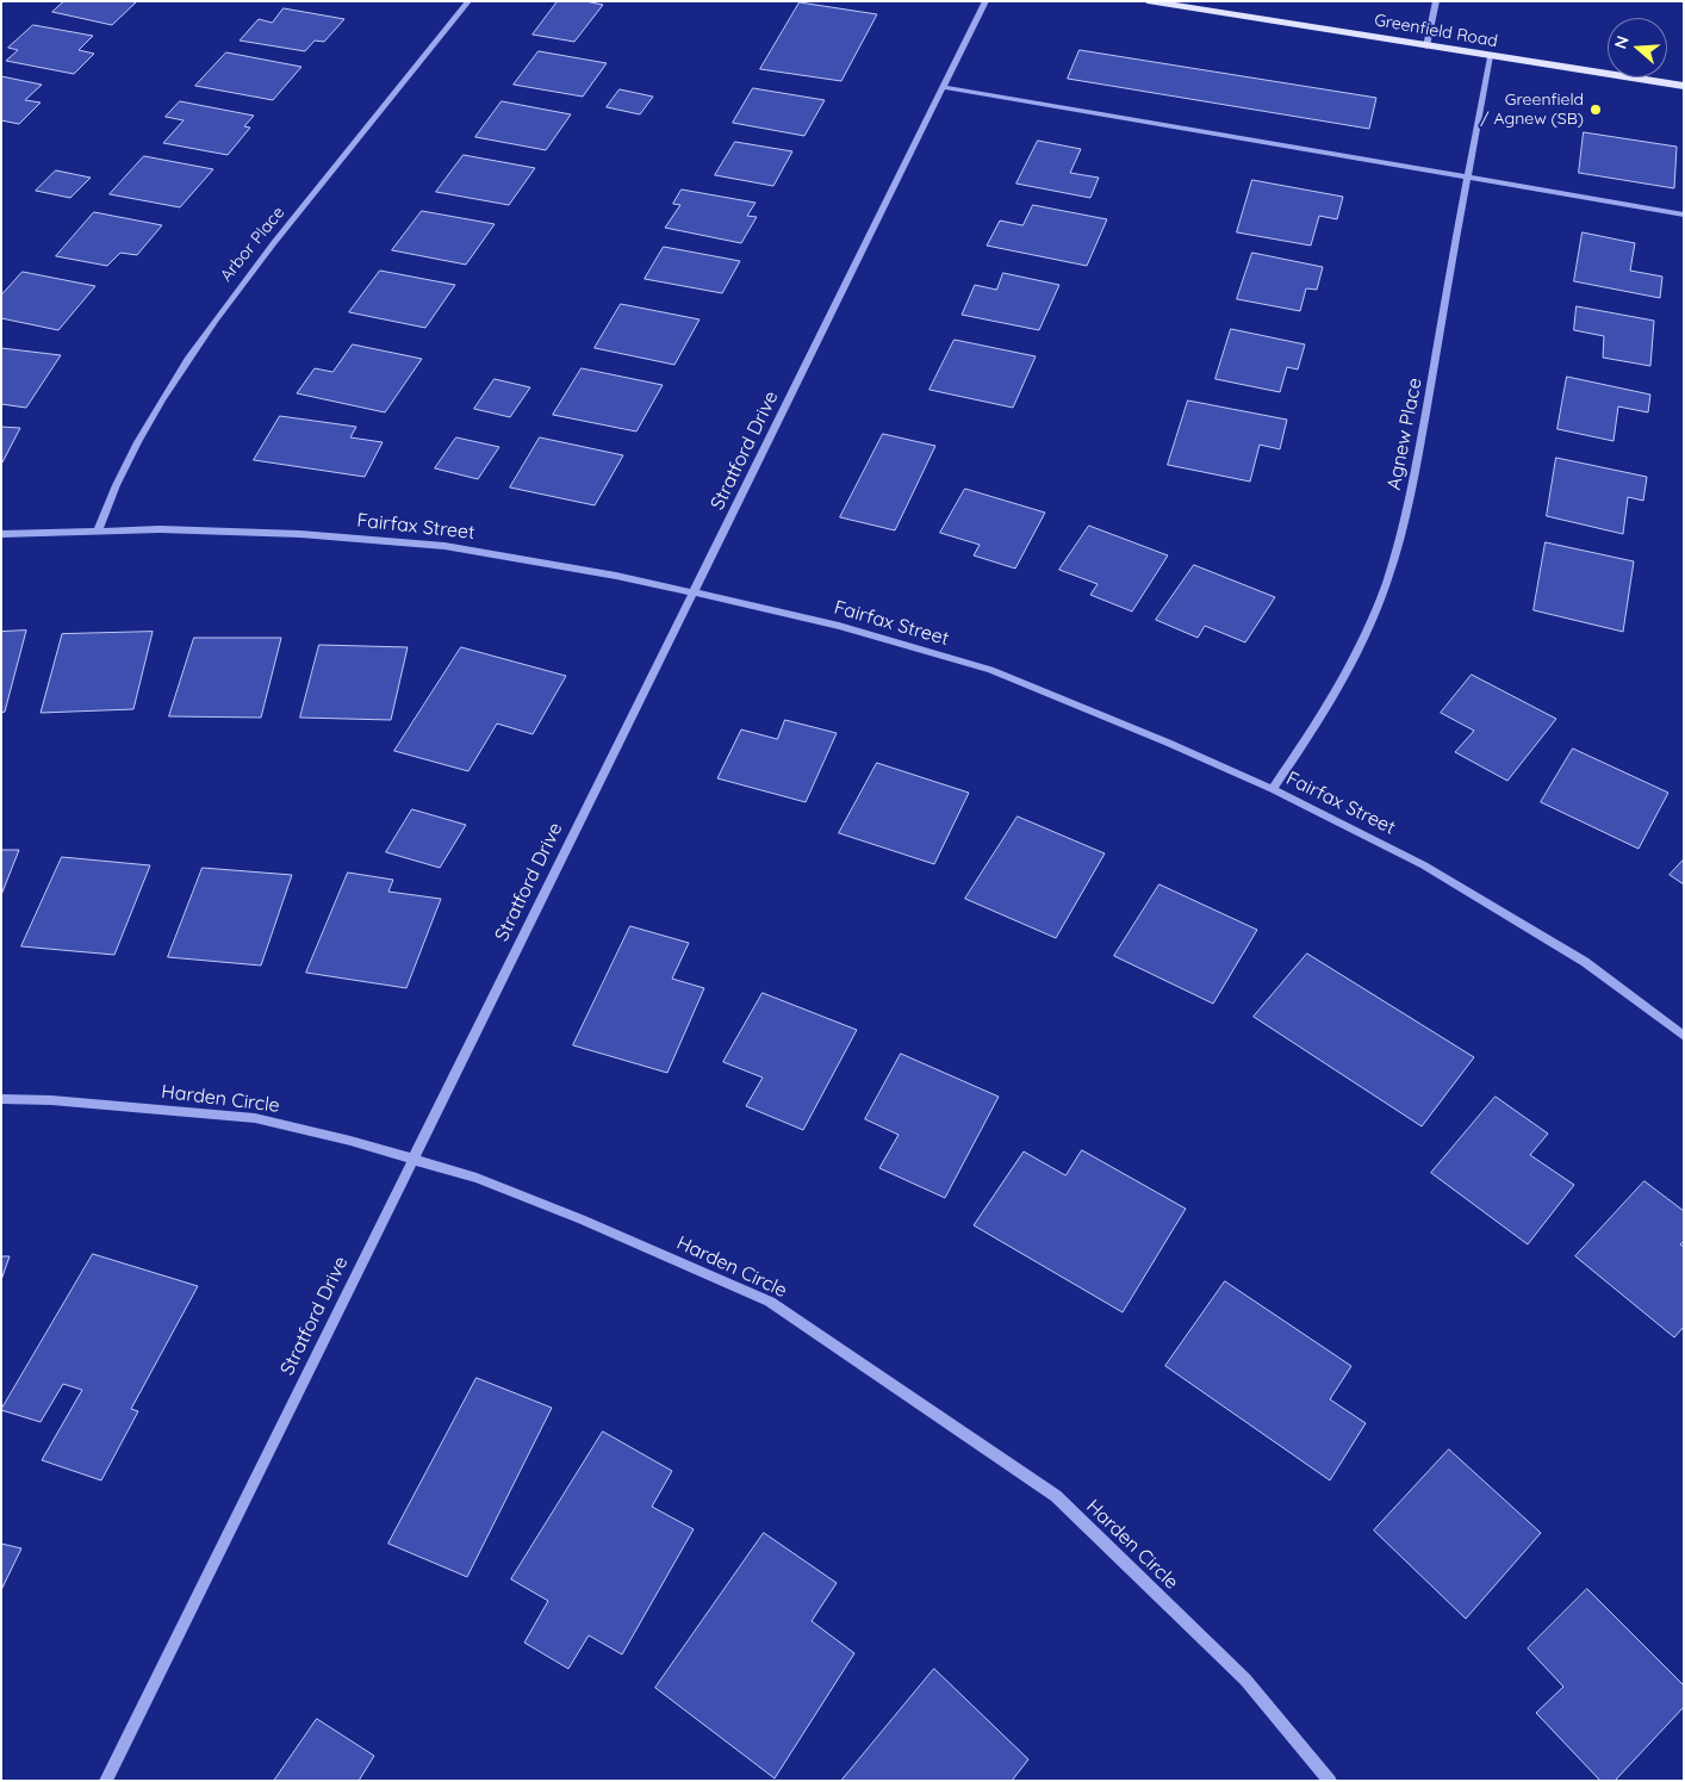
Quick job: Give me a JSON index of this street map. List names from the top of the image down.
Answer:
{
  "streets": {
    "main road": ["Greenfield Road"],
    "street": [
      "Arbor Place",
      "Agnew Place",
      "Stratford Drive",
      "Fairfax Street",
      "Harden Circle"
    ]
  },
  "crossings": [
    ["Greenfield Road", "Agnew Place"],
    ["Arbor Place", "Fairfax Street"],
    ["Agnew Place", "Fairfax Street"],
    ["Stratford Drive", "Fairfax Street"],
    ["Stratford Drive", "Harden Circle"]
  ],
  "places": ["Greenfield / Agnew (SB)"],
  "north": "left"
}
